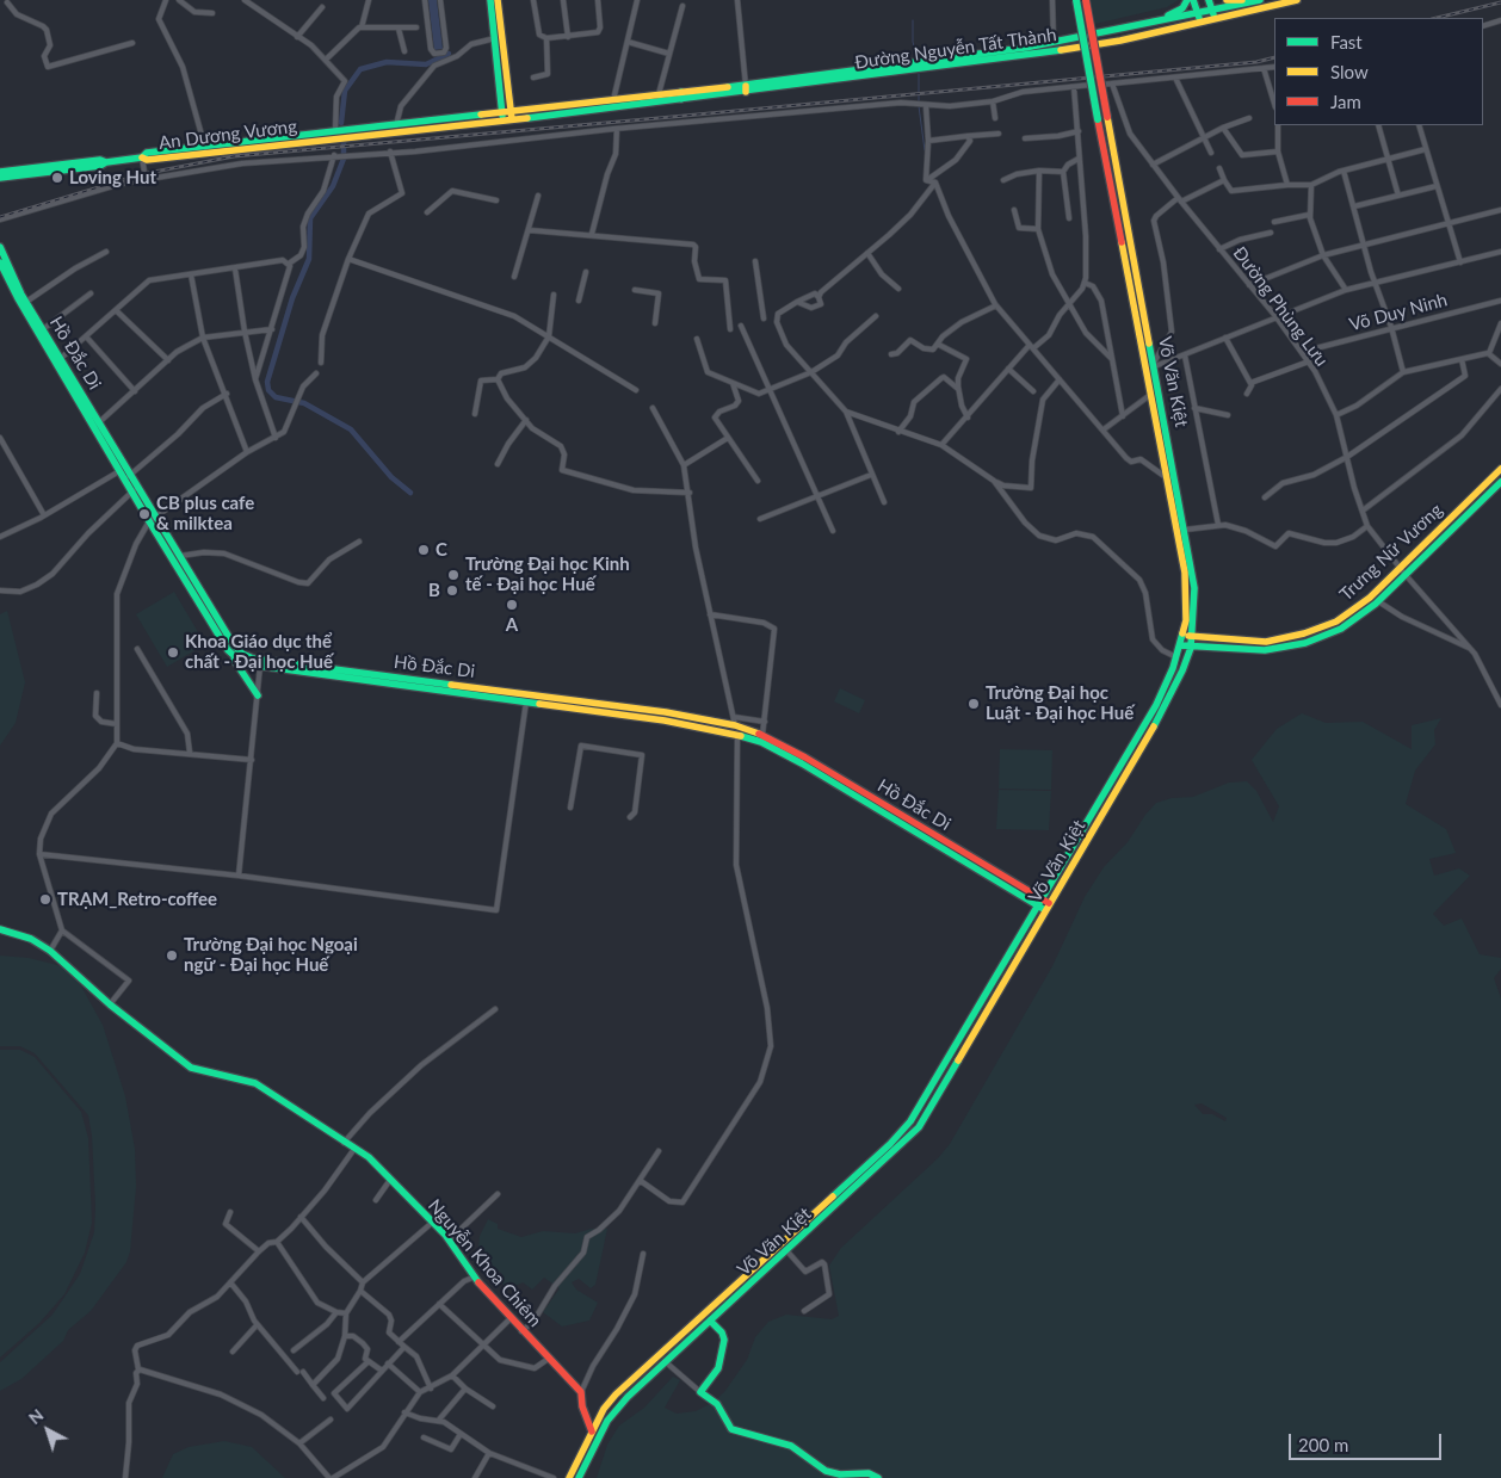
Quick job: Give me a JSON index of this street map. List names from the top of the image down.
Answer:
{
  "streets": {
    "main road": [
      "Đường Nguyễn Tất Thành",
      "An Dương Vương",
      "Hồ Đắc Di",
      "Võ Văn Kiệt",
      "Trưng Nữ Vương",
      "Nguyễn Khoa Chiêm"
    ],
    "street": ["Đường Phùng Lưu", "Võ Duy Ninh"]
  },
  "crossings": [
    ["Đường Nguyễn Tất Thành", "An Dương Vương"],
    ["Đường Phùng Lưu", "Võ Duy Ninh"],
    ["Đường Phùng Lưu", "Trưng Nữ Vương"],
    ["Hồ Đắc Di", "Võ Văn Kiệt"],
    ["Võ Văn Kiệt", "Trưng Nữ Vương"],
    ["Võ Văn Kiệt", "Nguyễn Khoa Chiêm"]
  ],
  "places": [
    "Loving Hut",
    "CB plus cafe & milktea",
    "C",
    "Trường Đại học Kinh tế - Đại học Huế",
    "B",
    "A",
    "Khoa Giáo dục thể chất - Đại học Huế",
    "Trường Đại học Luật - Đại học Huế",
    "TRẠM_Retro-coffee",
    "Trường Đại học Ngoại ngữ - Đại học Huế"
  ],
  "legend": ["Fast", "Slow", "Jam"],
  "scale_bar": "200 m",
  "north": "top left"
}
